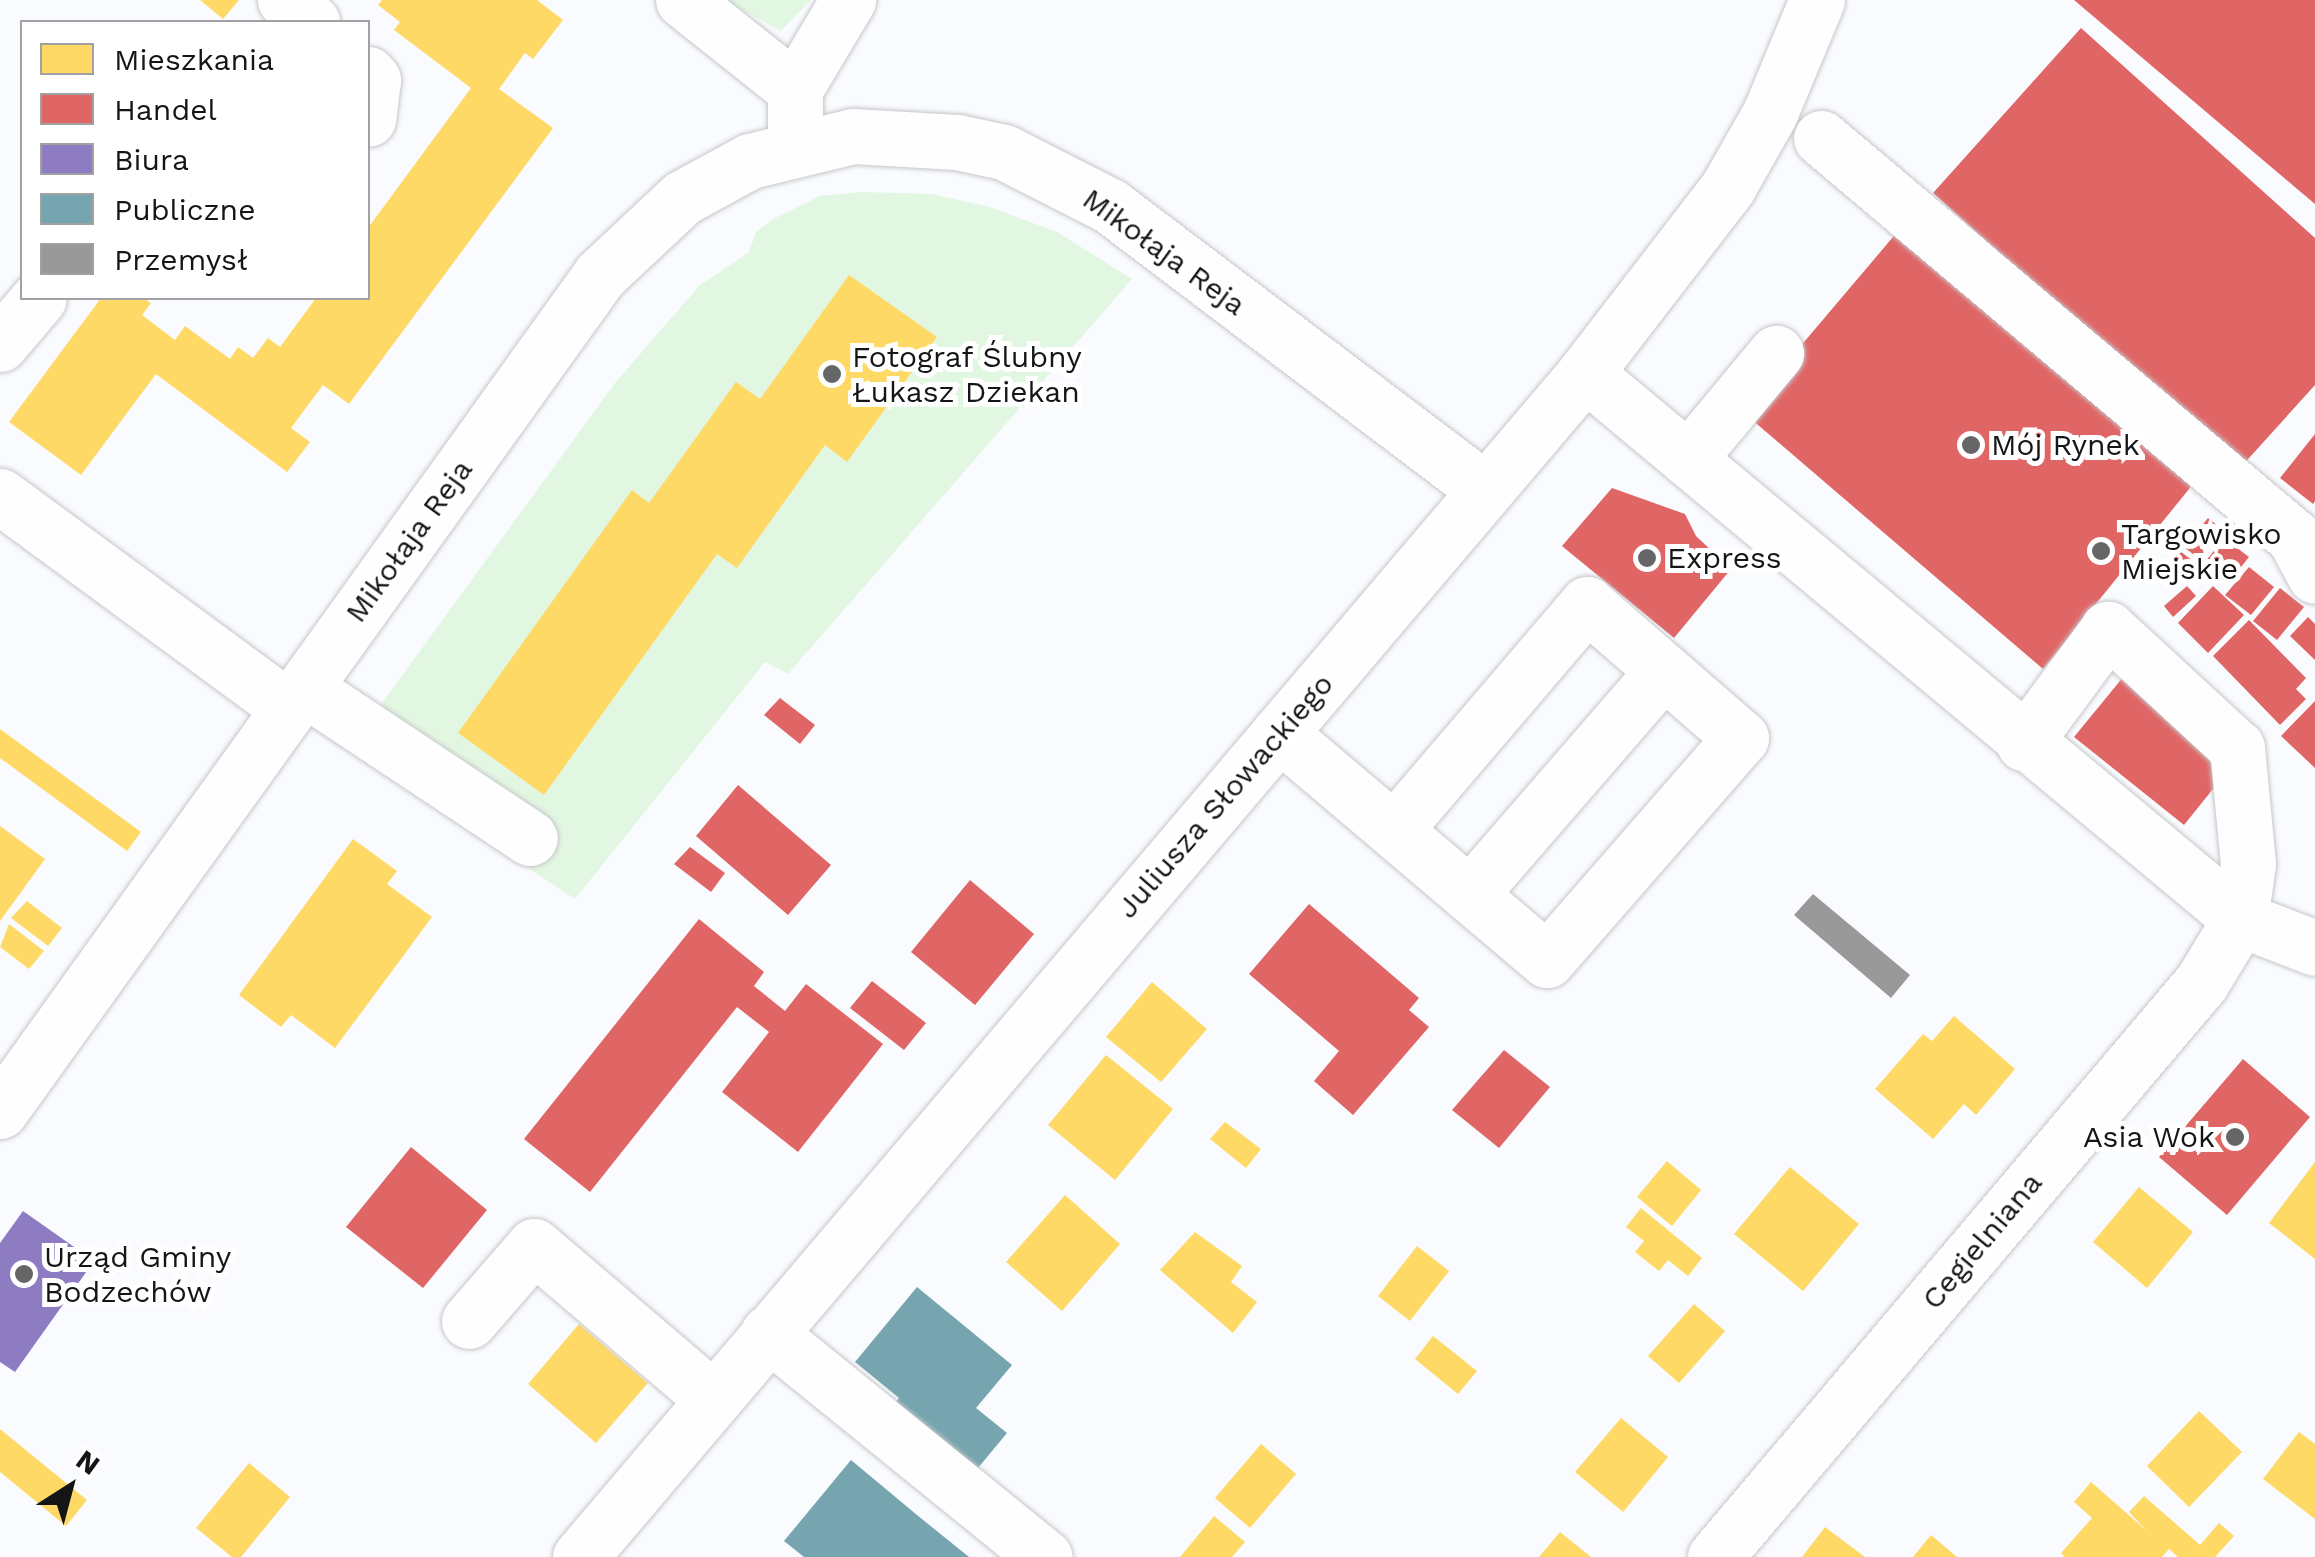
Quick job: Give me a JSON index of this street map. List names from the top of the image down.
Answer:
{
  "streets": {
    "street": ["Mikołaja Reja", "Juliusza Słowackiego", "Cegielniana"]
  },
  "crossings": [
    ["Mikołaja Reja", "Juliusza Słowackiego"]
  ],
  "places": [
    "Fotograf Ślubny Łukasz Dziekan",
    "Mój Rynek",
    "Targowisko Miejskie",
    "Express",
    "Asia Wok",
    "Urząd Gminy Bodzechów"
  ],
  "legend": [
    "Mieszkania",
    "Handel",
    "Biura",
    "Publiczne",
    "Przemysł"
  ],
  "north": "top right"
}
